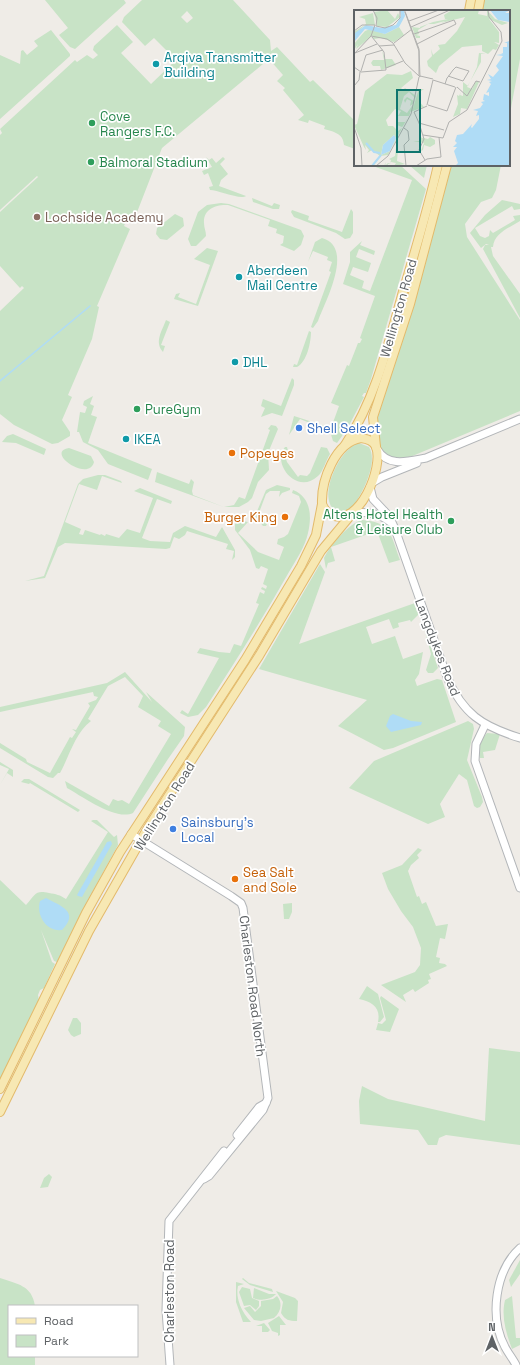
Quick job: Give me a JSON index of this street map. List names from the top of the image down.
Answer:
{
  "streets": {
    "main road": ["Wellington Road"],
    "street": ["Langdykes Road", "Charleston Road North", "Charleston Road"]
  },
  "crossings": [
    ["Wellington Road", "Langdykes Road"],
    ["Wellington Road", "Charleston Road North"],
    ["Charleston Road North", "Charleston Road"]
  ],
  "places": [
    "Arqiva Transmitter Building",
    "Cove Rangers F.C.",
    "Balmoral Stadium",
    "Lochside Academy",
    "Aberdeen Mail Centre",
    "DHL",
    "PureGym",
    "Shell Select",
    "IKEA",
    "Popeyes",
    "Burger King",
    "Altens Hotel Health & Leisure Club",
    "Sainsbury's Local",
    "Sea Salt and Sole"
  ],
  "legend": ["Road", "Park"],
  "north": "top"
}
